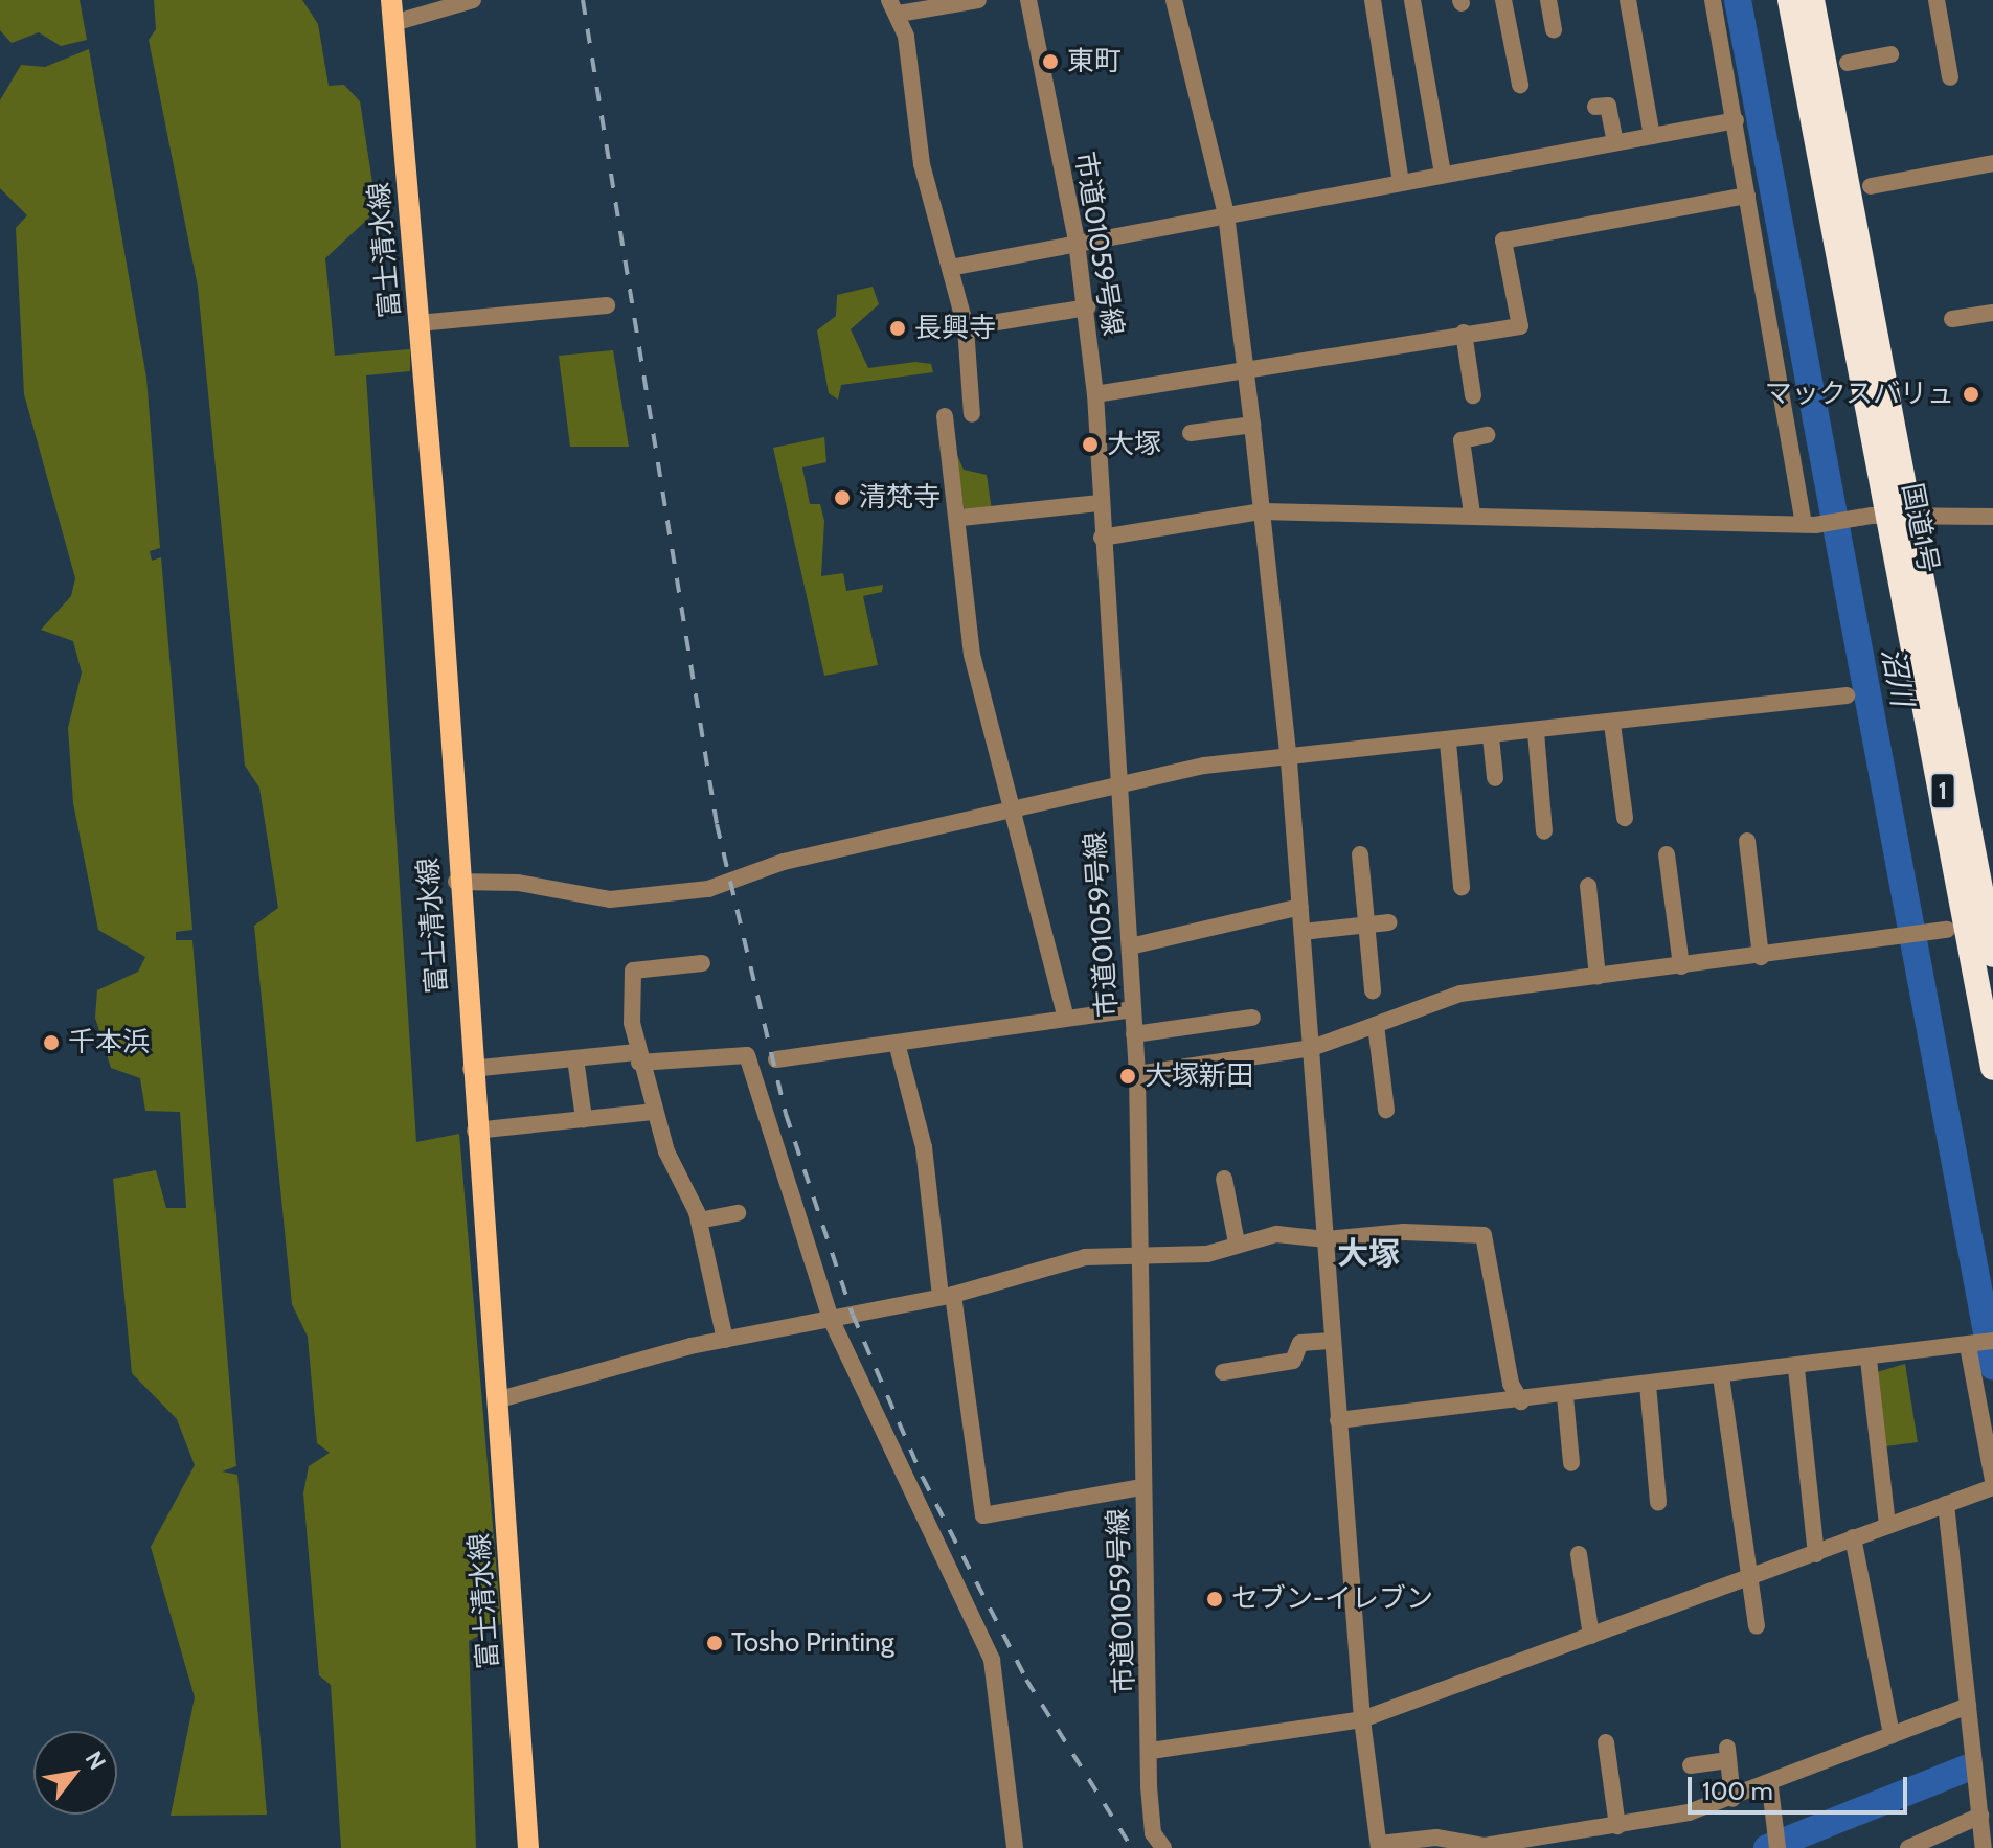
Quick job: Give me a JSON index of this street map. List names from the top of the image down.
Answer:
{
  "streets": {
    "highway": ["国道1号", "1"],
    "main road": ["富士清水線"],
    "street": ["市道01059号線"]
  },
  "districts": ["大塚"],
  "water": ["沼川"],
  "places": [
    "東町",
    "長興寺",
    "マックスバリュ",
    "大塚",
    "清梵寺",
    "千本浜",
    "大塚新田",
    "セブン-イレブン",
    "Tosho Printing"
  ],
  "scale_bar": "100 m",
  "north": "top right"
}
